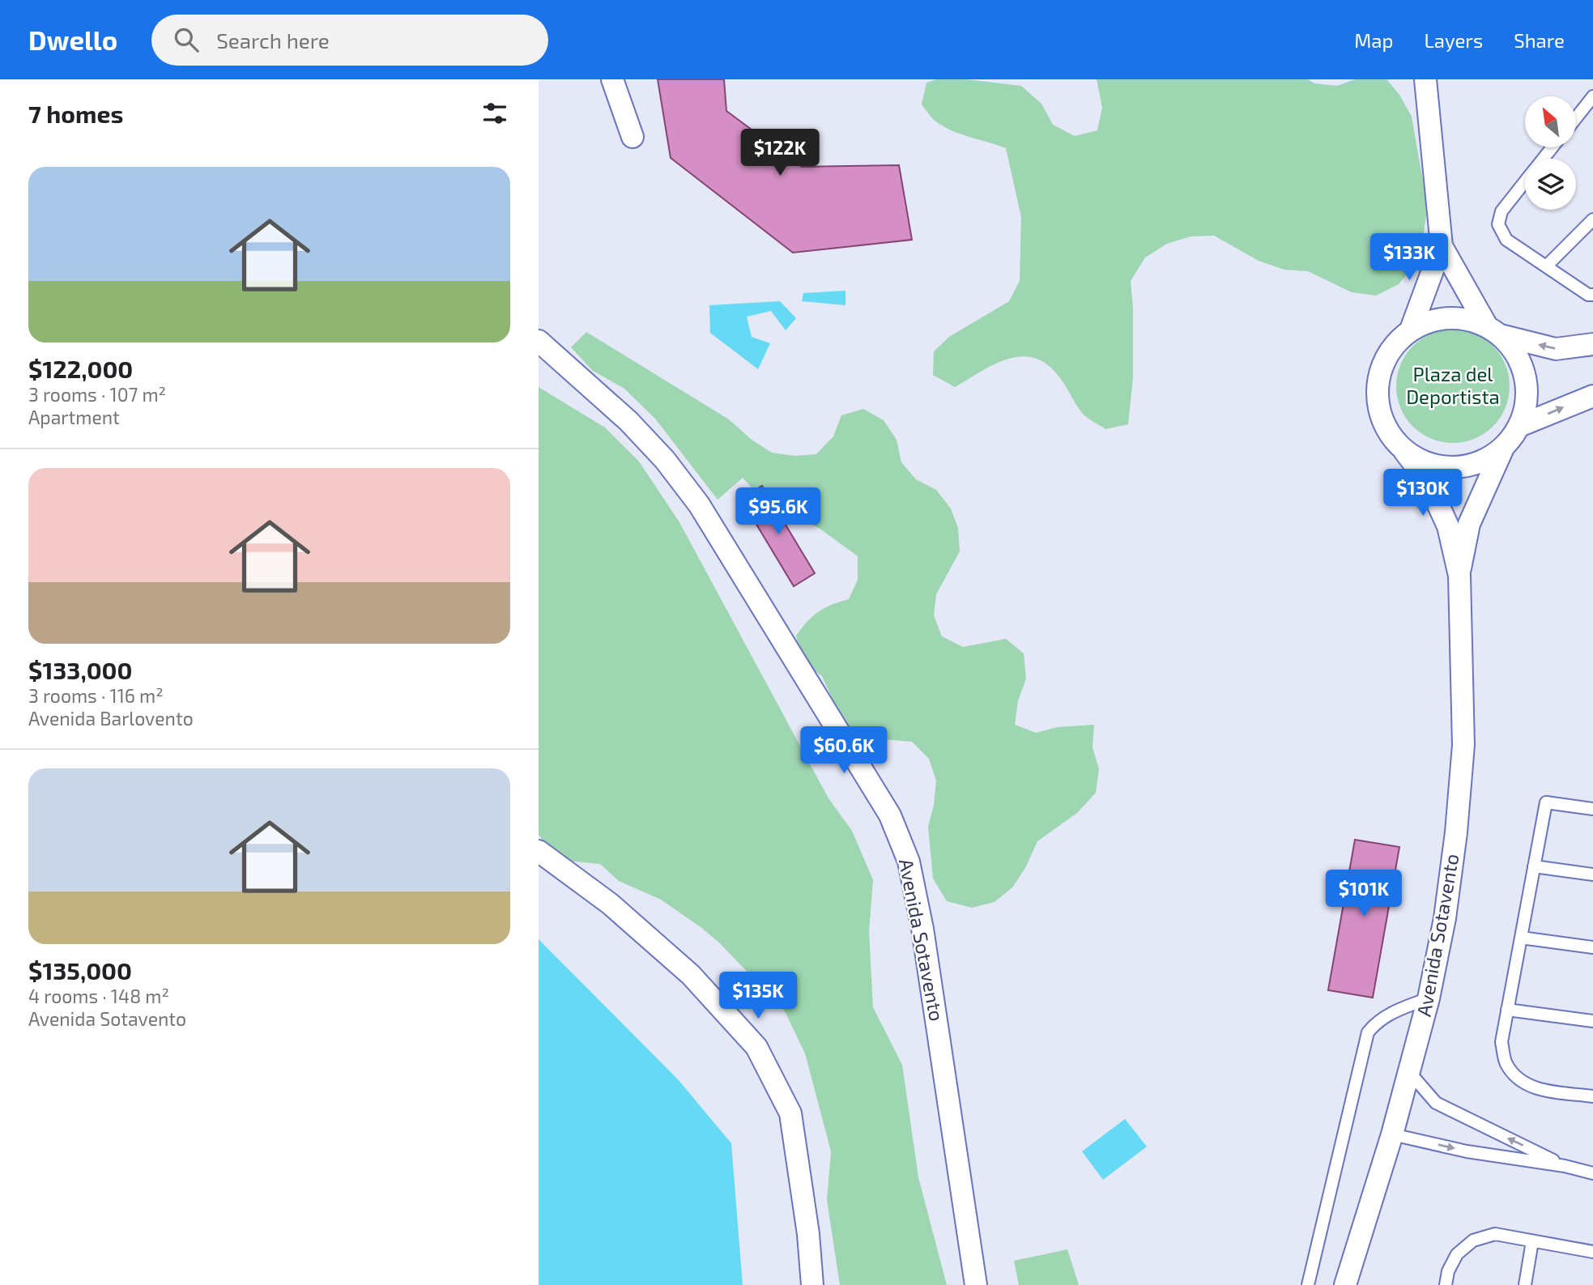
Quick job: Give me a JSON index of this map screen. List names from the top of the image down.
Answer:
{
  "streets": {
    "street": ["Avenida Sotavento"]
  },
  "parks": ["Plaza del Deportista"],
  "north": "top left",
  "page": {
    "header": "Dwello",
    "search": "Search here",
    "nav": ["Map", "Layers", "Share"],
    "heading": "7 homes",
    "price": [
      "$122K",
      "$133K",
      "$130K",
      "$95.6K",
      "$60.6K",
      "$101K",
      "$135K"
    ],
    "list": [
      {
        "name": "$122,000",
        "note": "3 rooms · 107 m² · Apartment"
      },
      {
        "name": "$133,000",
        "note": "3 rooms · 116 m² · Avenida Barlovento"
      },
      {
        "name": "$135,000",
        "note": "4 rooms · 148 m² · Avenida Sotavento"
      }
    ]
  }
}
